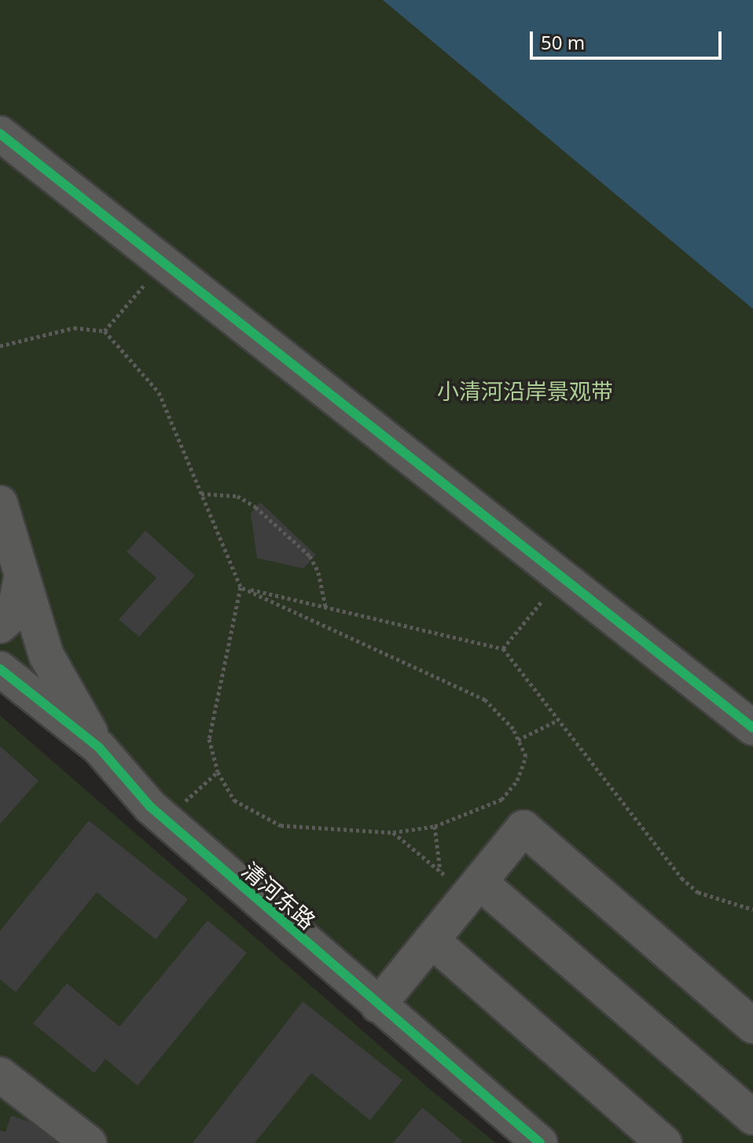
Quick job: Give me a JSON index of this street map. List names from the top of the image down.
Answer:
{
  "streets": {
    "street": ["清河东路"]
  },
  "parks": ["小清河沿岸景观带"],
  "scale_bar": "50 m"
}
